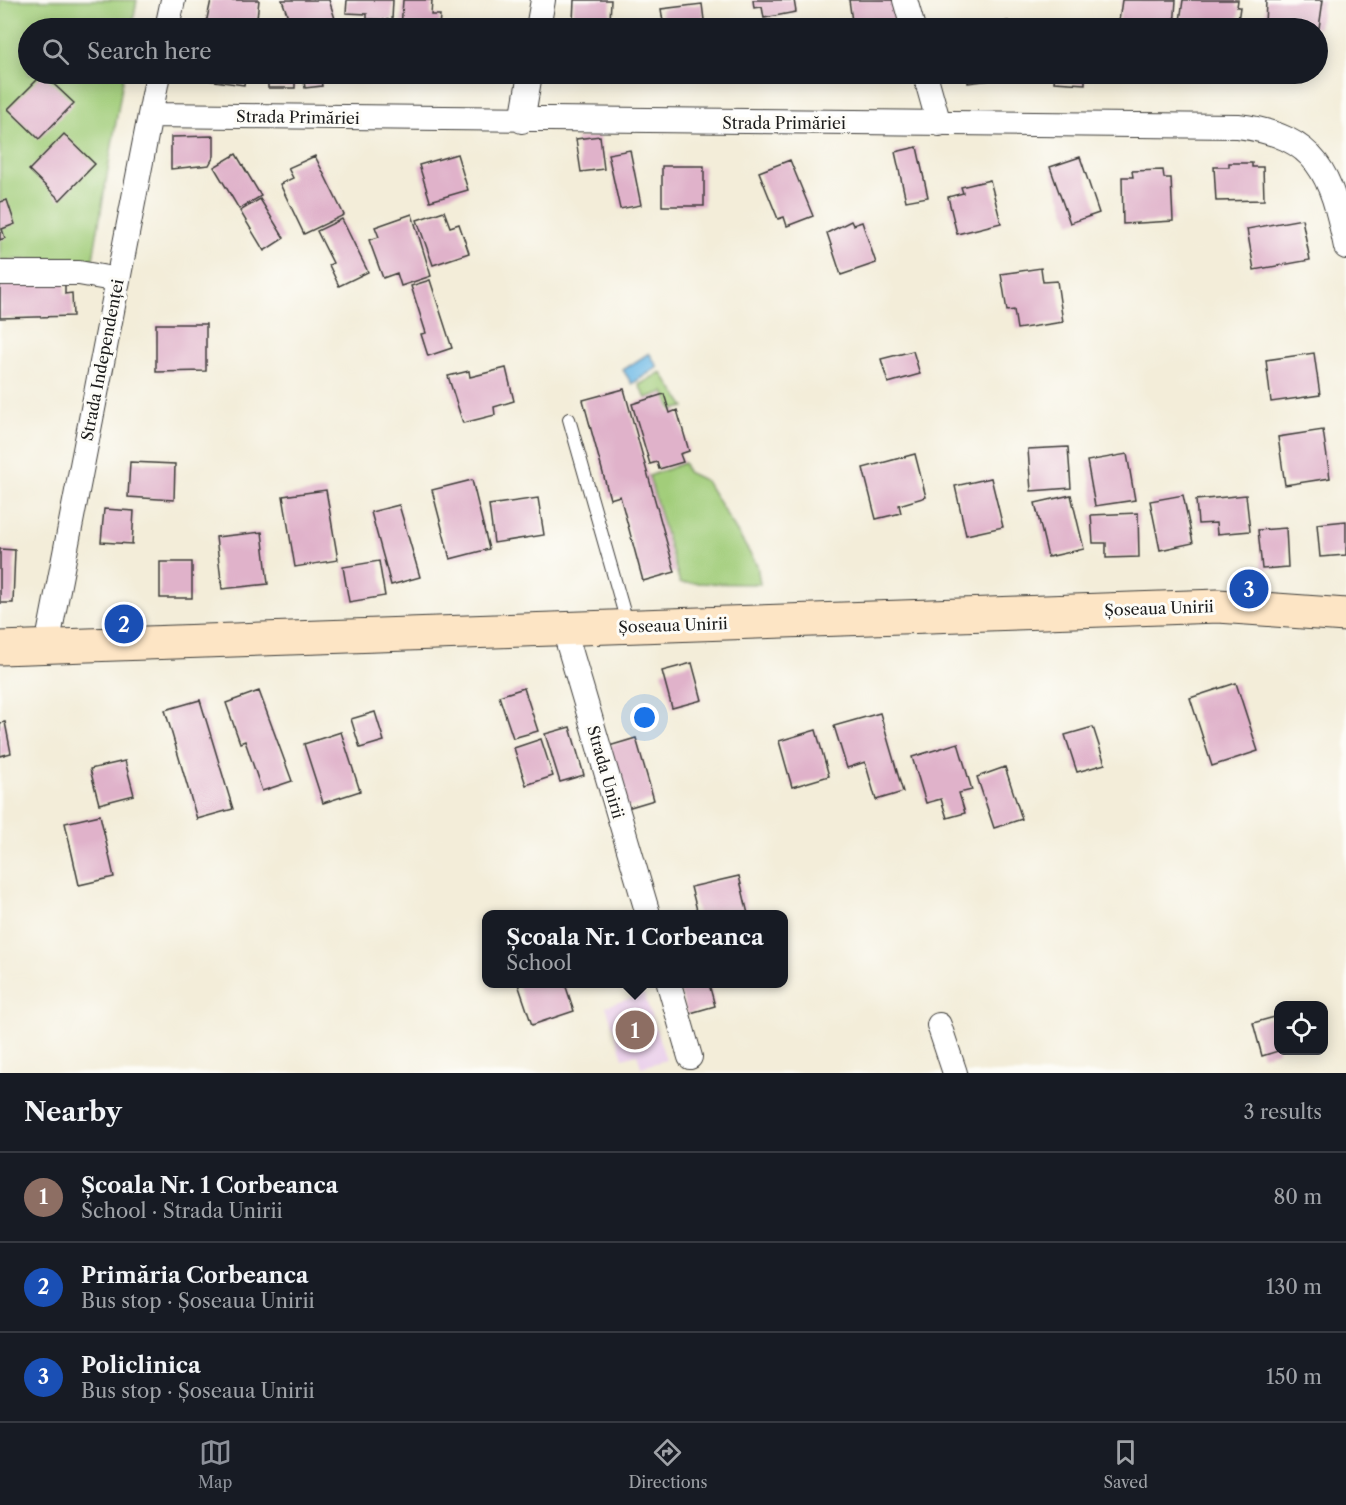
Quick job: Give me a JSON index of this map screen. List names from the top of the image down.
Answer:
{
  "streets": {
    "main road": ["Șoseaua Unirii"],
    "street": ["Strada Primăriei", "Strada Independenței", "Strada Unirii"]
  },
  "crossings": [
    ["Strada Primăriei", "Strada Independenței"],
    ["Strada Independenței", "Șoseaua Unirii"],
    ["Șoseaua Unirii", "Strada Unirii"]
  ],
  "page": {
    "search": "Search here",
    "pins": ["3", "2", "1"],
    "popup": ["Școala Nr. 1 Corbeanca", "School"],
    "heading": ["Nearby", "3 results"],
    "list": [
      {
        "mark": "1",
        "name": "Școala Nr. 1 Corbeanca",
        "note": "School · Strada Unirii",
        "value": "80 m"
      },
      {
        "mark": "2",
        "name": "Primăria Corbeanca",
        "note": "Bus stop · Șoseaua Unirii",
        "value": "130 m"
      },
      {
        "mark": "3",
        "name": "Policlinica",
        "note": "Bus stop · Șoseaua Unirii",
        "value": "150 m"
      }
    ],
    "nav": ["Map", "Directions", "Saved"]
  }
}
